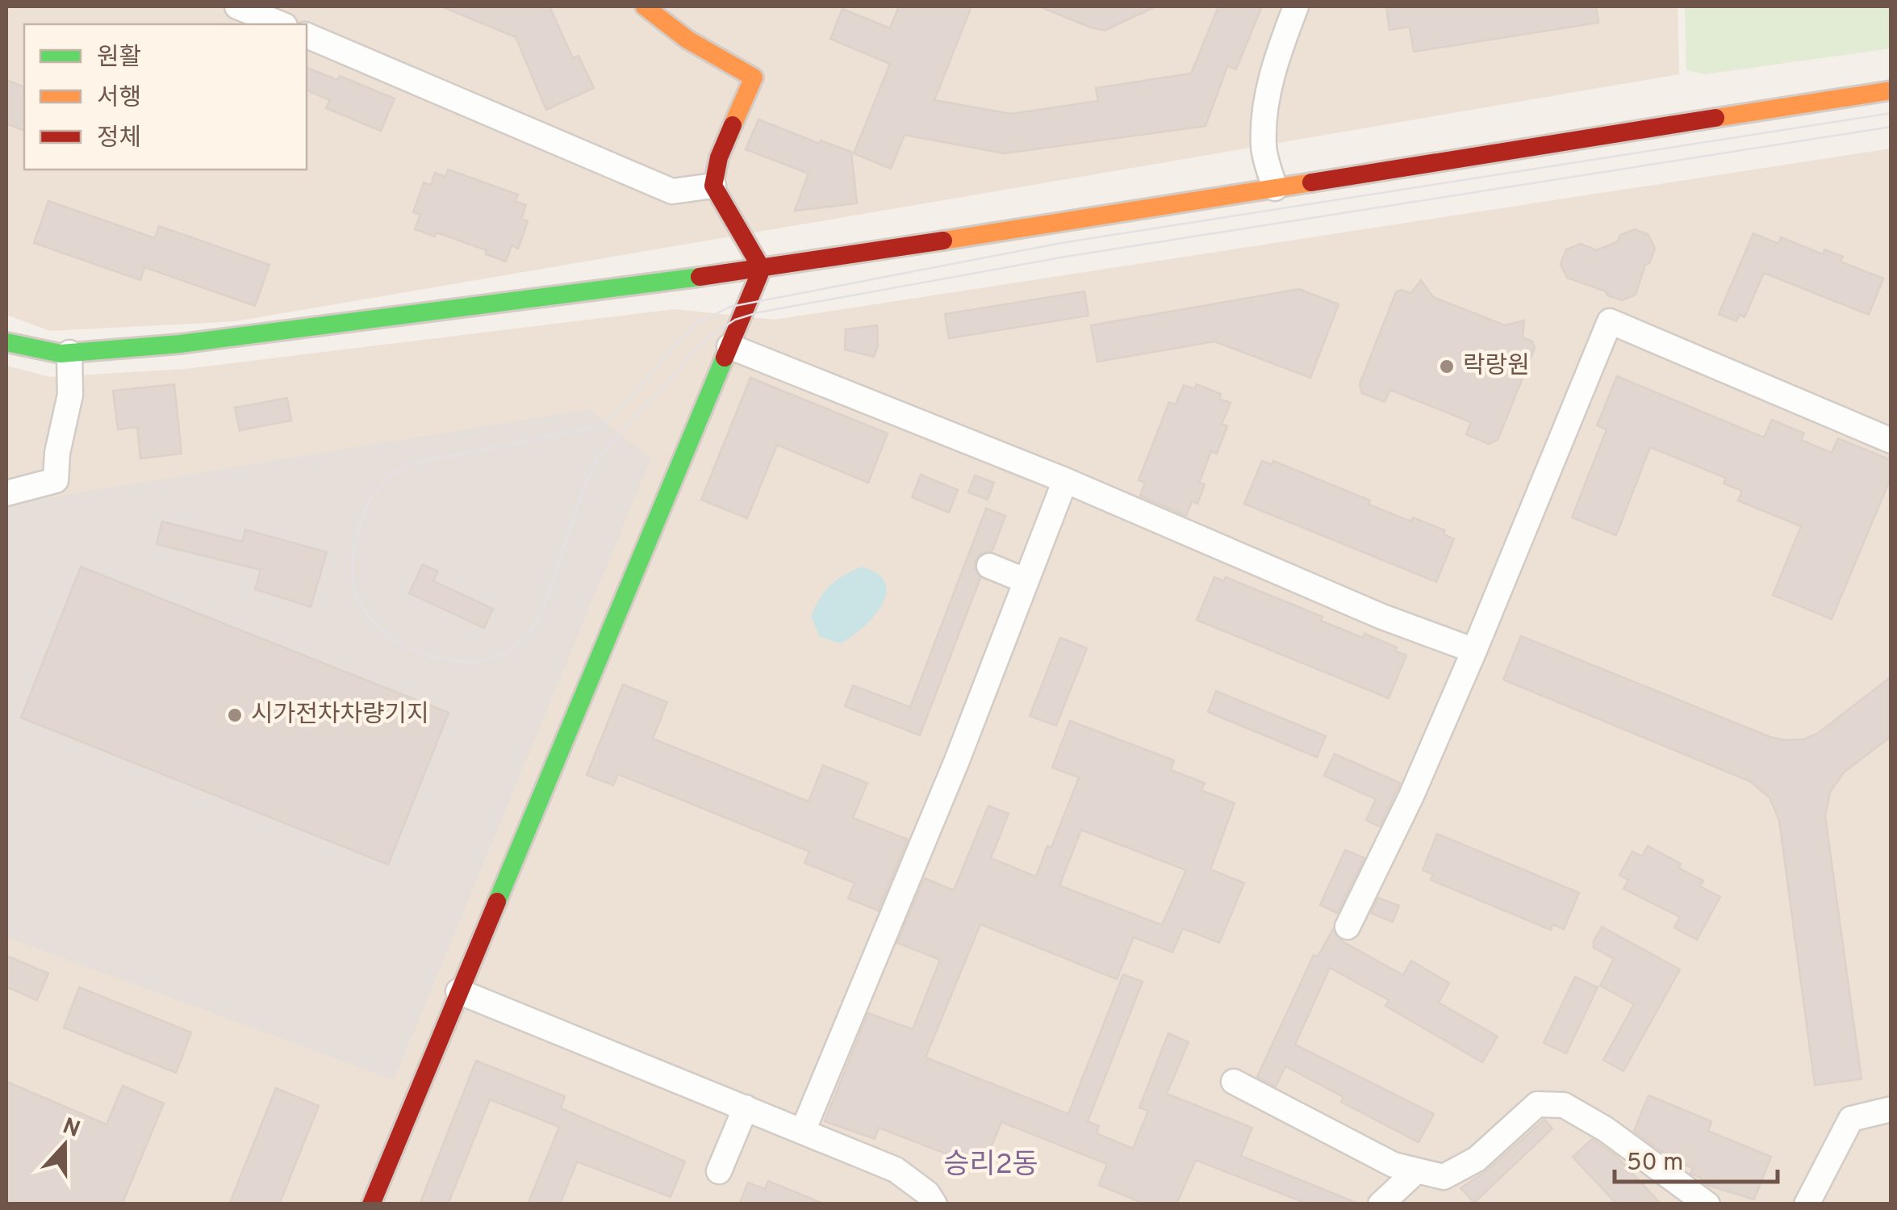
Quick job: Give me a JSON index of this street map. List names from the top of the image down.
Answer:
{
  "districts": ["승리2동"],
  "places": ["락랑원", "시가전차차량기지"],
  "legend": ["원활", "서행", "정체"],
  "scale_bar": "50 m",
  "north": "top"
}
